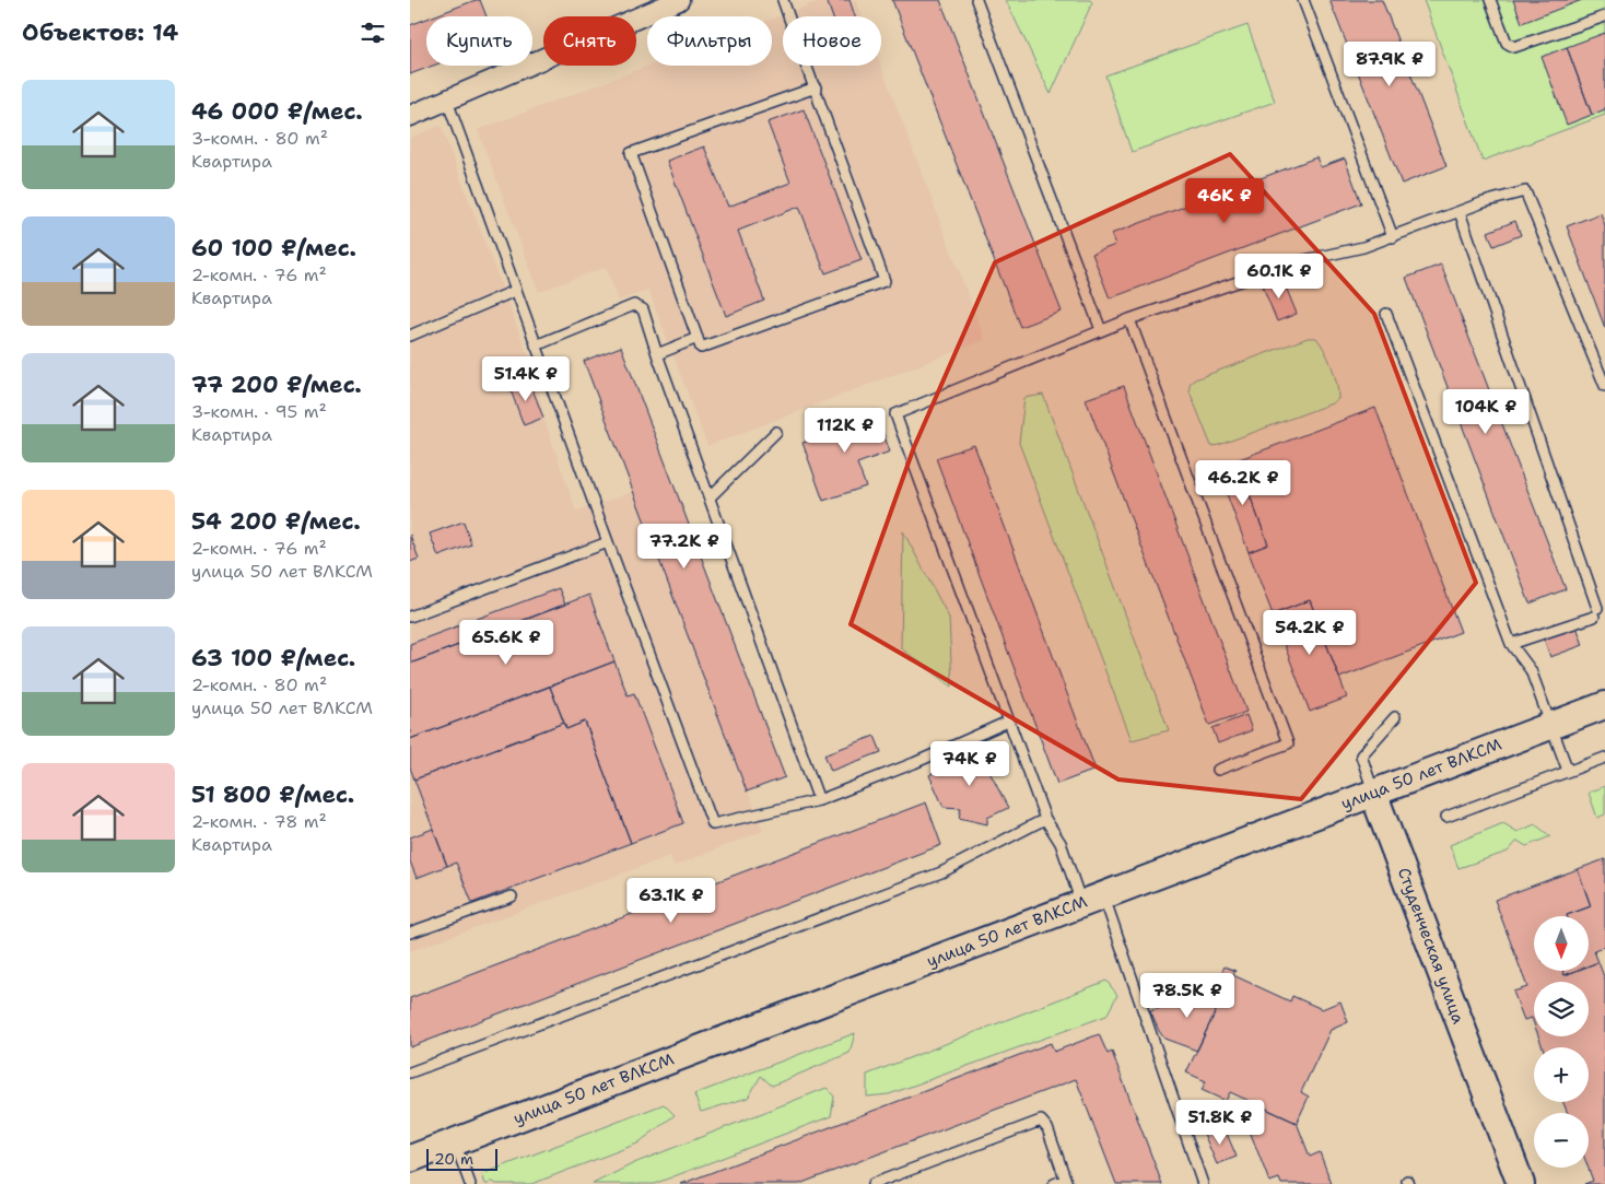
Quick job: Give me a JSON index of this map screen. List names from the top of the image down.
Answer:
{
  "streets": {
    "main road": ["улица 50 лет ВЛКСМ", "Студенческая улица"]
  },
  "crossings": [
    ["улица 50 лет ВЛКСМ", "Студенческая улица"]
  ],
  "scale_bar": "20 m",
  "north": "bottom",
  "page": {
    "heading": "Объектов: 14",
    "chip": [
      "Купить",
      "Снять",
      "Фильтры",
      "Новое"
    ],
    "price": [
      "87.9K ₽",
      "46K ₽",
      "60.1K ₽",
      "51.4K ₽",
      "104K ₽",
      "112K ₽",
      "46.2K ₽",
      "77.2K ₽",
      "54.2K ₽",
      "65.6K ₽",
      "74K ₽",
      "63.1K ₽",
      "78.5K ₽",
      "51.8K ₽"
    ],
    "list": [
      {
        "name": "46 000 ₽/мес.",
        "note": "3-комн. · 80 m² · Квартира"
      },
      {
        "name": "60 100 ₽/мес.",
        "note": "2-комн. · 76 m² · Квартира"
      },
      {
        "name": "77 200 ₽/мес.",
        "note": "3-комн. · 95 m² · Квартира"
      },
      {
        "name": "54 200 ₽/мес.",
        "note": "2-комн. · 76 m² · улица 50 лет ВЛКСМ"
      },
      {
        "name": "63 100 ₽/мес.",
        "note": "2-комн. · 80 m² · улица 50 лет ВЛКСМ"
      },
      {
        "name": "51 800 ₽/мес.",
        "note": "2-комн. · 78 m² · Квартира"
      }
    ],
    "map_buttons": ["+", "−"],
    "scale": "20 m"
  }
}
